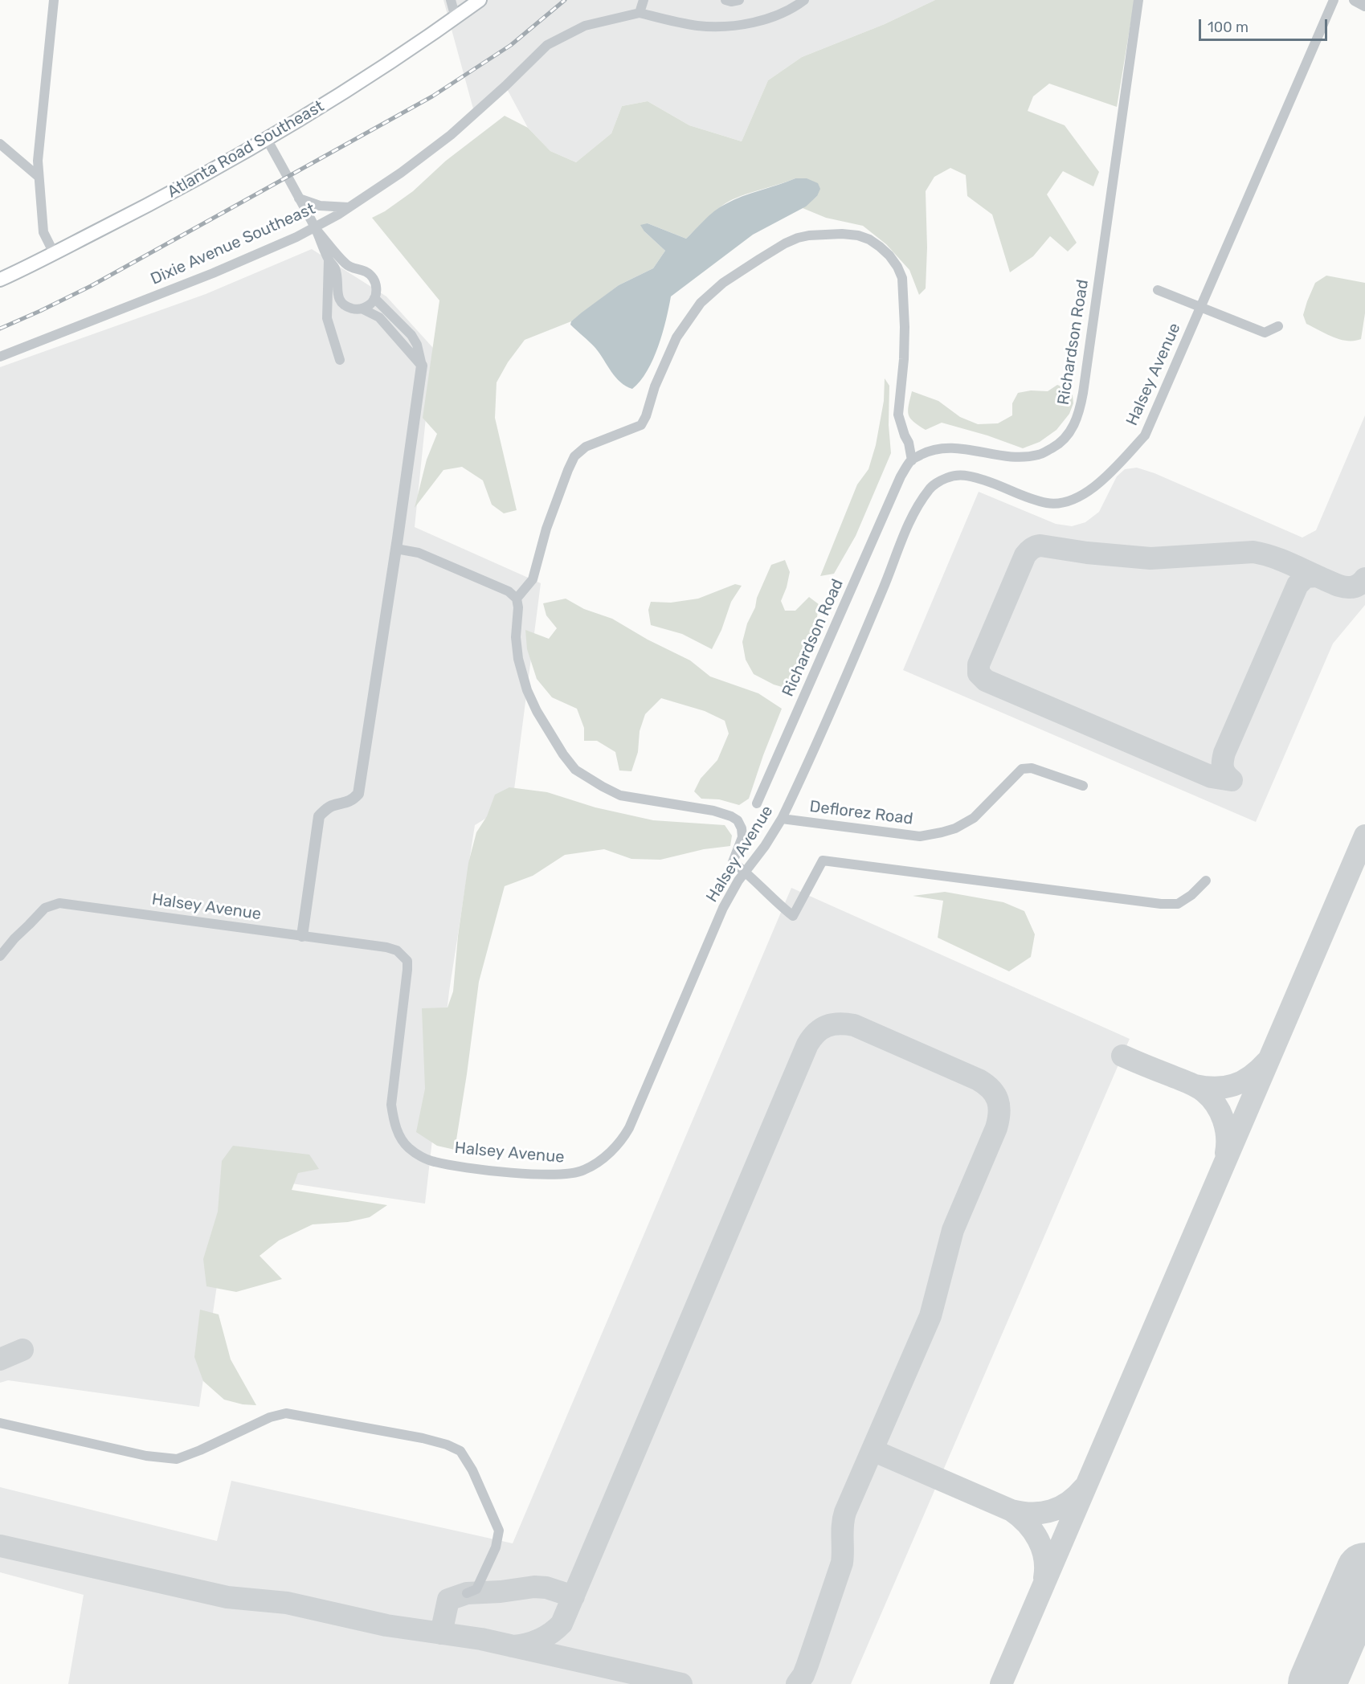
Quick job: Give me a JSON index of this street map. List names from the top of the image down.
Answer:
{
  "streets": {
    "main road": ["Atlanta Road Southeast"],
    "street": [
      "Dixie Avenue Southeast",
      "Richardson Road",
      "Halsey Avenue",
      "Deflorez Road"
    ]
  },
  "crossings": [
    ["Halsey Avenue", "Deflorez Road"]
  ],
  "scale_bar": "100 m"
}
